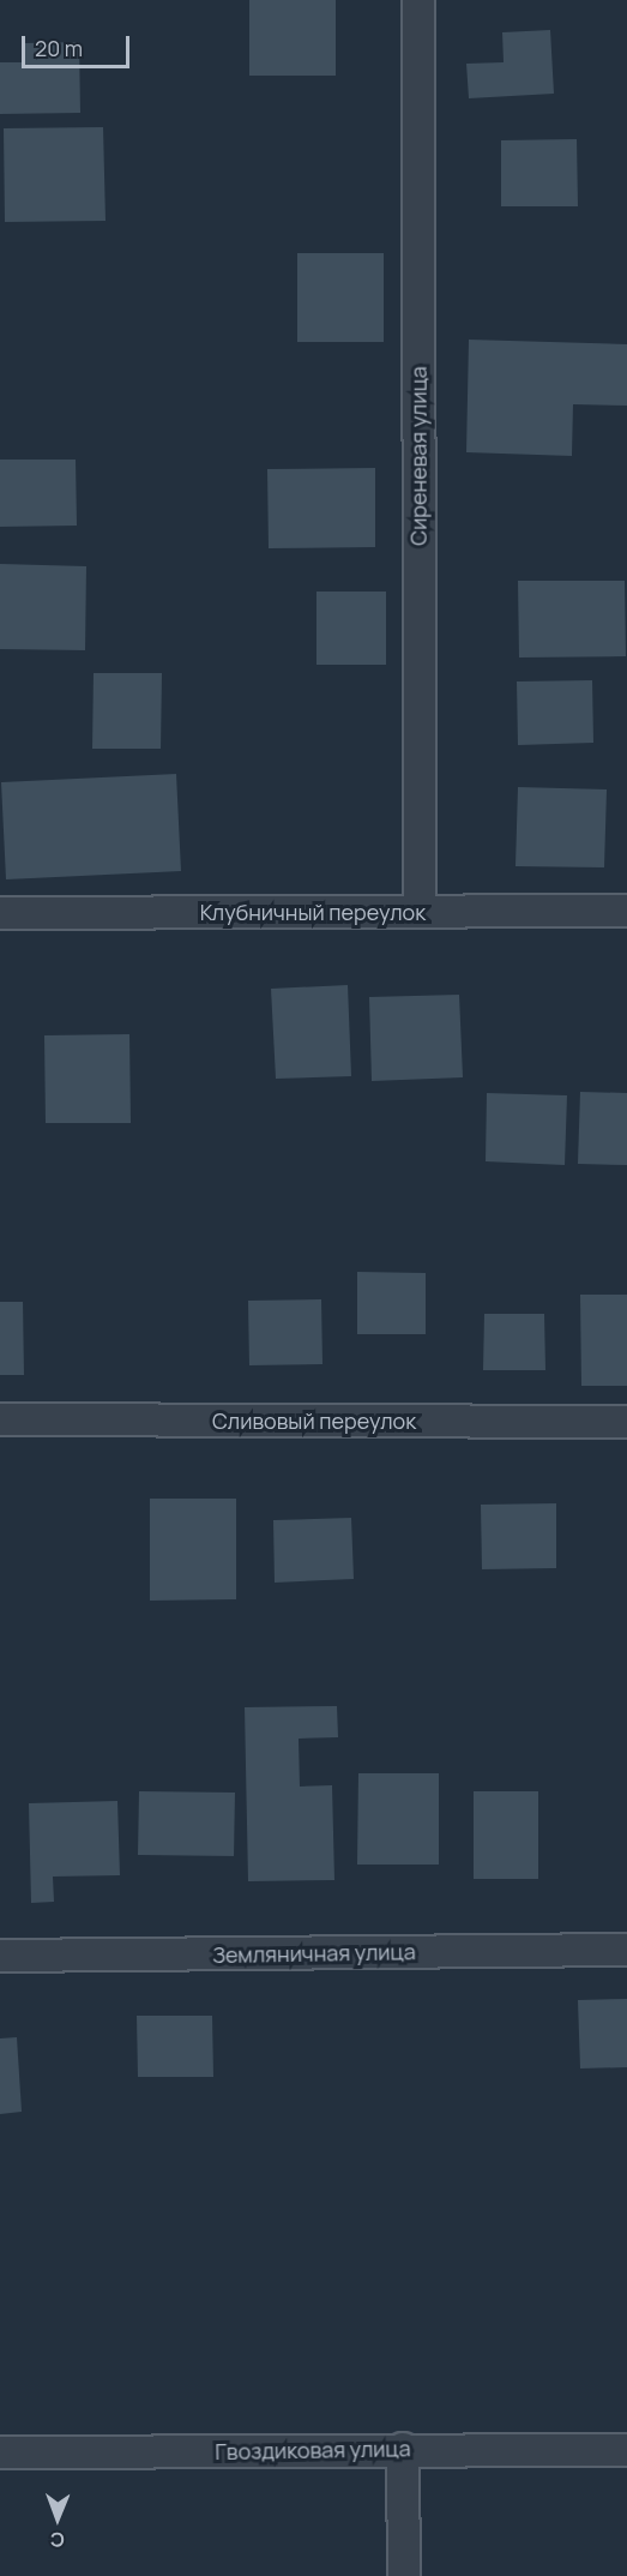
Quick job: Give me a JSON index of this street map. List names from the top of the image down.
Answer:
{
  "streets": {
    "street": [
      "Сиреневая улица",
      "Клубничный переулок",
      "Сливовый переулок",
      "Земляничная улица",
      "Гвоздиковая улица"
    ]
  },
  "crossings": [
    ["Сиреневая улица", "Клубничный переулок"]
  ],
  "scale_bar": "20 m",
  "north": "bottom"
}
